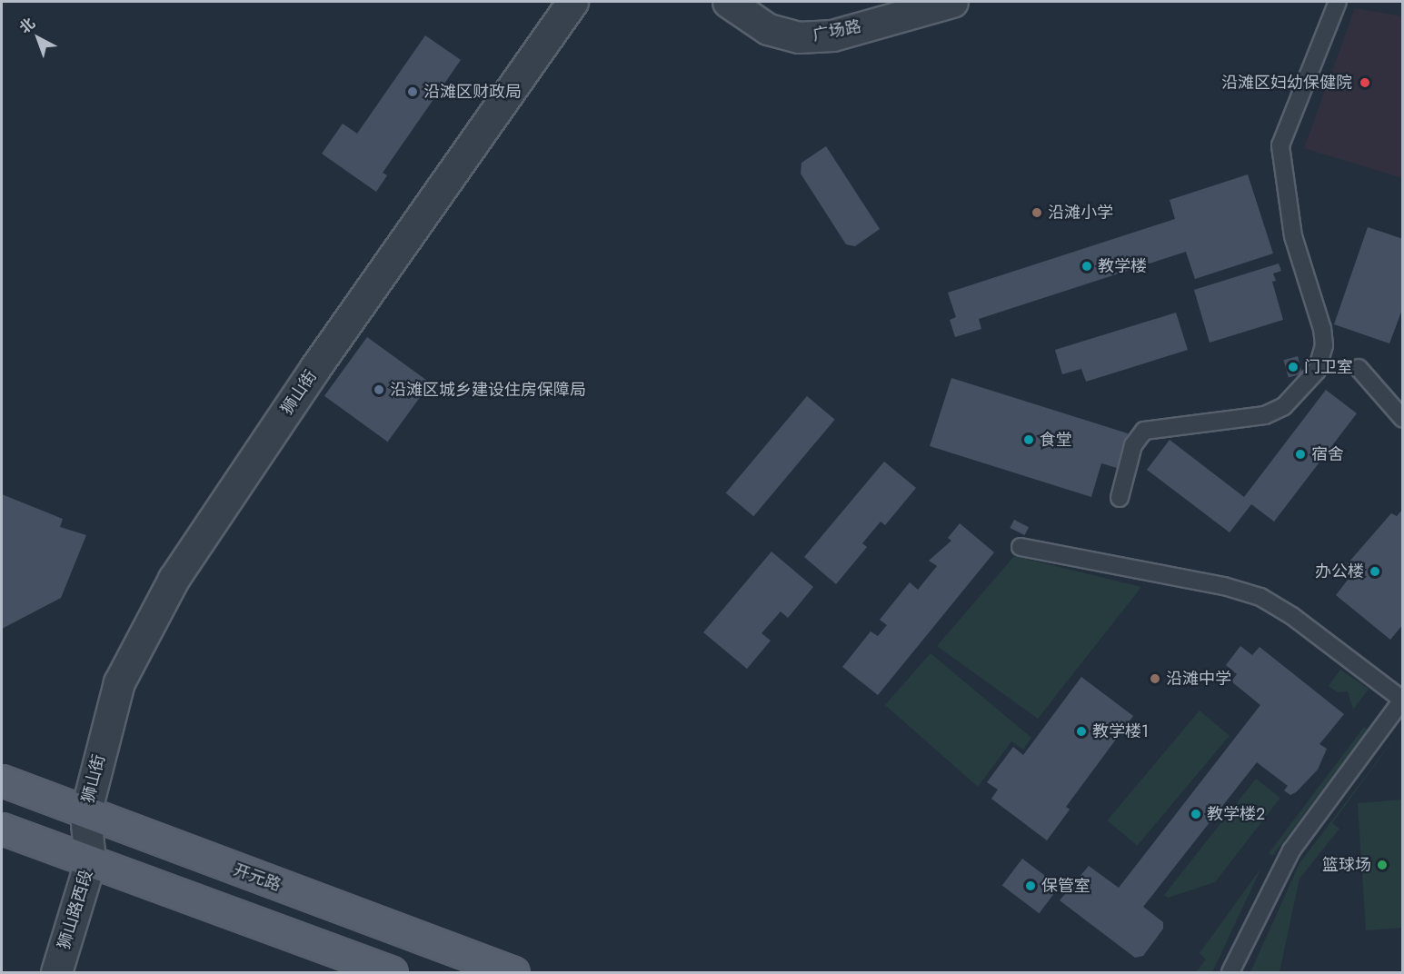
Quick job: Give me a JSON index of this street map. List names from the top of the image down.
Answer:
{
  "streets": {
    "main road": ["开元路"],
    "street": ["广场路", "狮山街", "狮山路西段"]
  },
  "crossings": [
    ["狮山街", "开元路"],
    ["狮山街", "狮山路西段"],
    ["开元路", "狮山路西段"]
  ],
  "places": [
    "沿滩区妇幼保健院",
    "沿滩区财政局",
    "沿滩小学",
    "教学楼",
    "门卫室",
    "沿滩区城乡建设住房保障局",
    "食堂",
    "宿舍",
    "办公楼",
    "沿滩中学",
    "教学楼1",
    "教学楼2",
    "篮球场",
    "保管室"
  ],
  "north": "top left"
}
